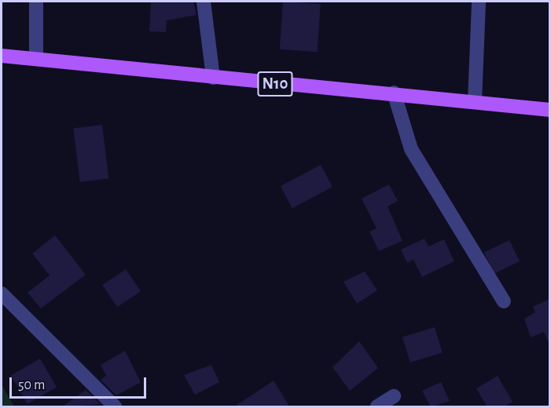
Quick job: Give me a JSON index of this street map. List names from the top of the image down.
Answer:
{
  "streets": {
    "main road": ["N10"]
  },
  "scale_bar": "50 m"
}
